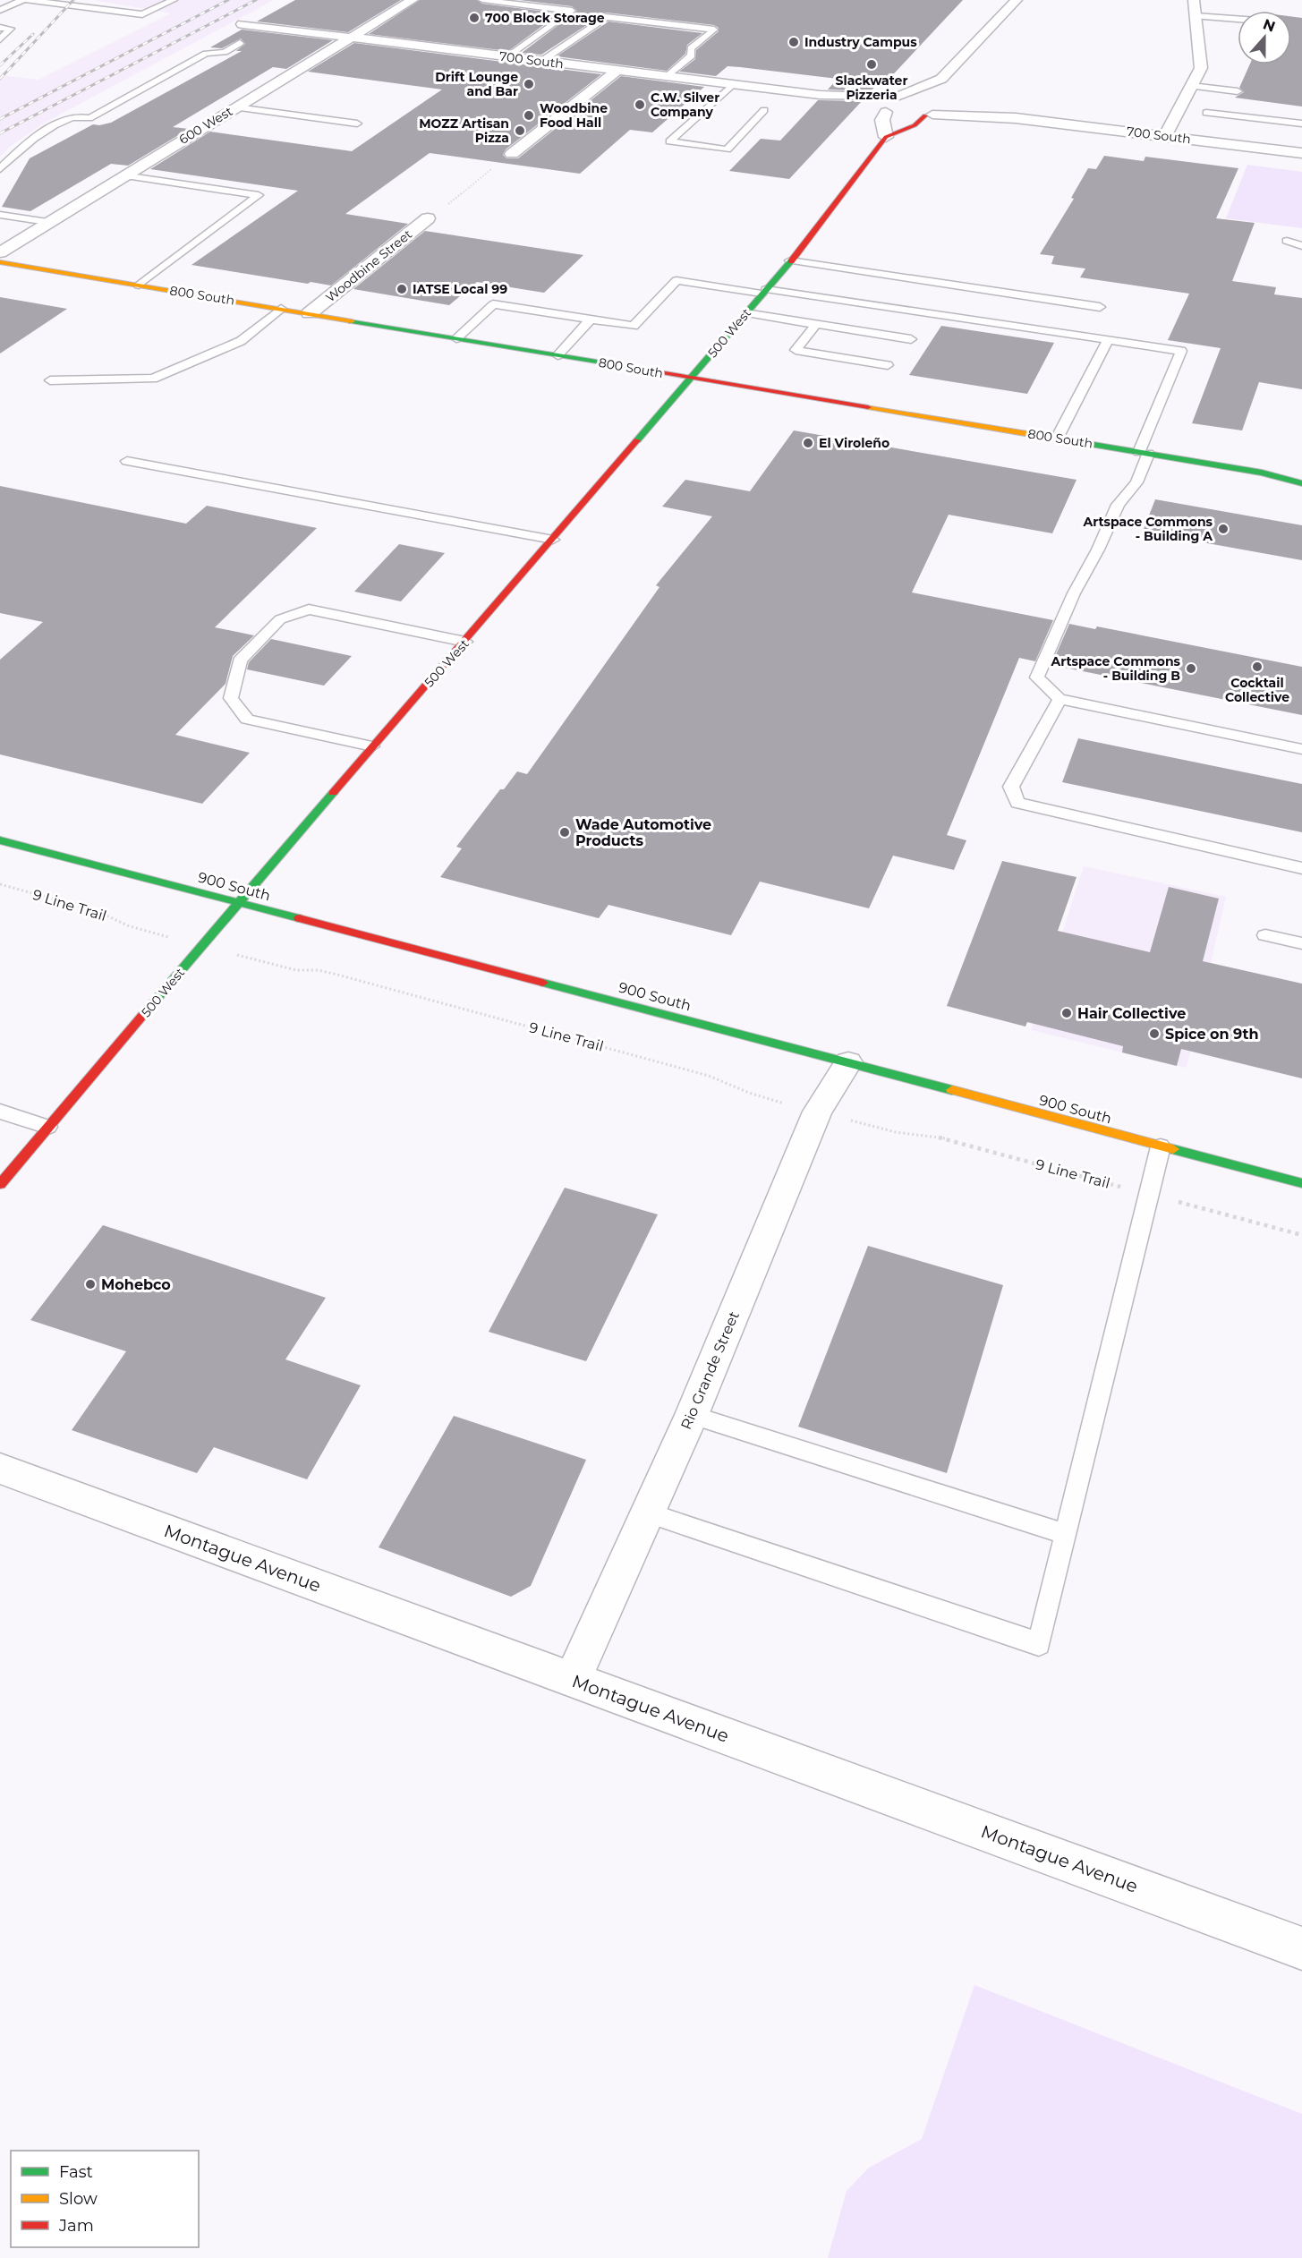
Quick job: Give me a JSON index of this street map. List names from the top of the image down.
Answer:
{
  "streets": {
    "street": [
      "700 South",
      "600 West",
      "Woodbine Street",
      "800 South",
      "500 West",
      "900 South",
      "Rio Grande Street",
      "Montague Avenue"
    ],
    "path": ["9 Line Trail"]
  },
  "crossings": [
    ["700 South", "600 West"],
    ["Woodbine Street", "800 South"],
    ["800 South", "500 West"],
    ["500 West", "900 South"],
    ["900 South", "Rio Grande Street"],
    ["Rio Grande Street", "Montague Avenue"]
  ],
  "places": [
    "700 Block Storage",
    "Industry Campus",
    "Slackwater Pizzeria",
    "Drift Lounge and Bar",
    "C.W. Silver Company",
    "Woodbine Food Hall",
    "MOZZ Artisan Pizza",
    "IATSE Local 99",
    "El Viroleño",
    "Artspace Commons - Building A",
    "Cocktail Collective",
    "Artspace Commons - Building B",
    "Wade Automotive Products",
    "Hair Collective",
    "Spice on 9th",
    "Mohebco"
  ],
  "legend": ["Fast", "Slow", "Jam"],
  "north": "top"
}
